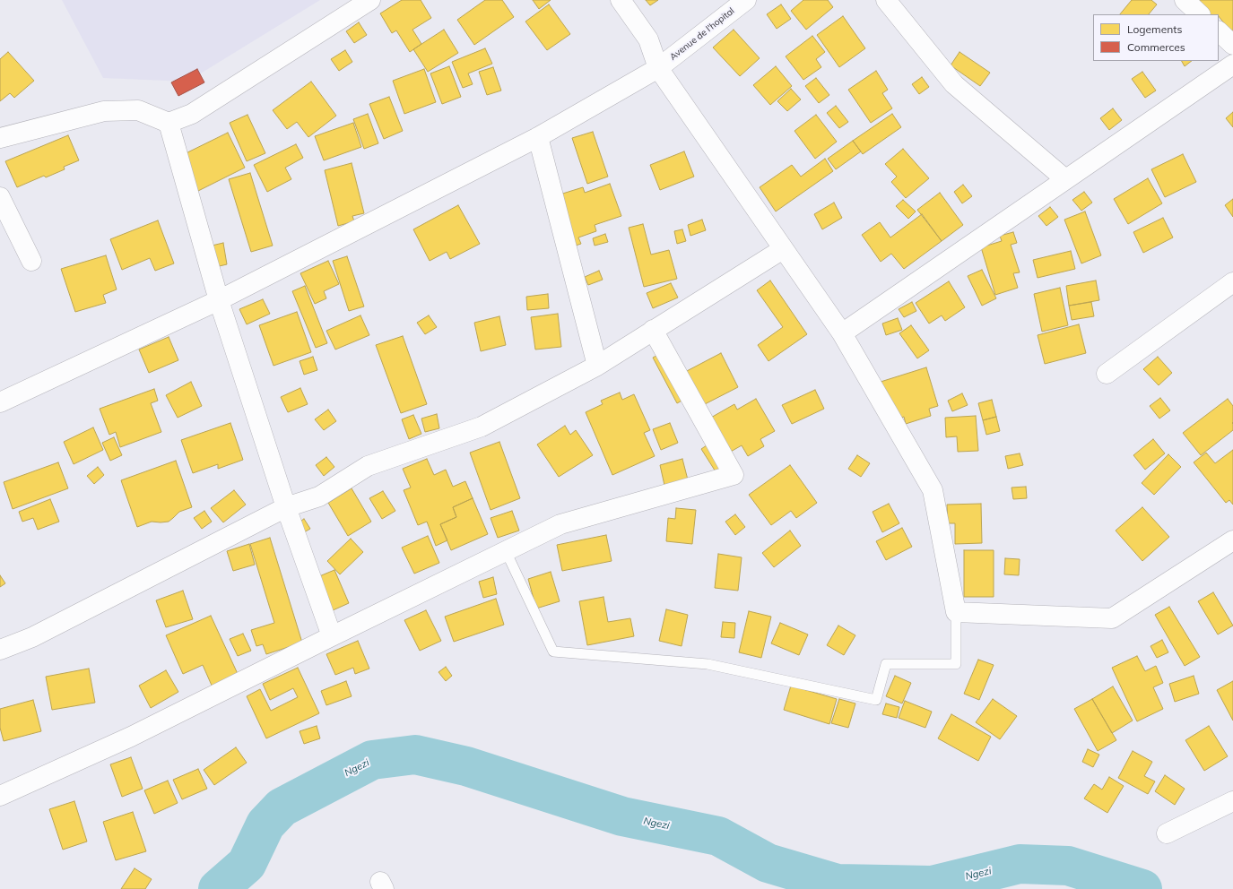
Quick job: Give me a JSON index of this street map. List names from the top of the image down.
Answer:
{
  "streets": {
    "street": ["Avenue de l'hopital"]
  },
  "water": ["Ngezi"],
  "legend": ["Logements", "Commerces"]
}
